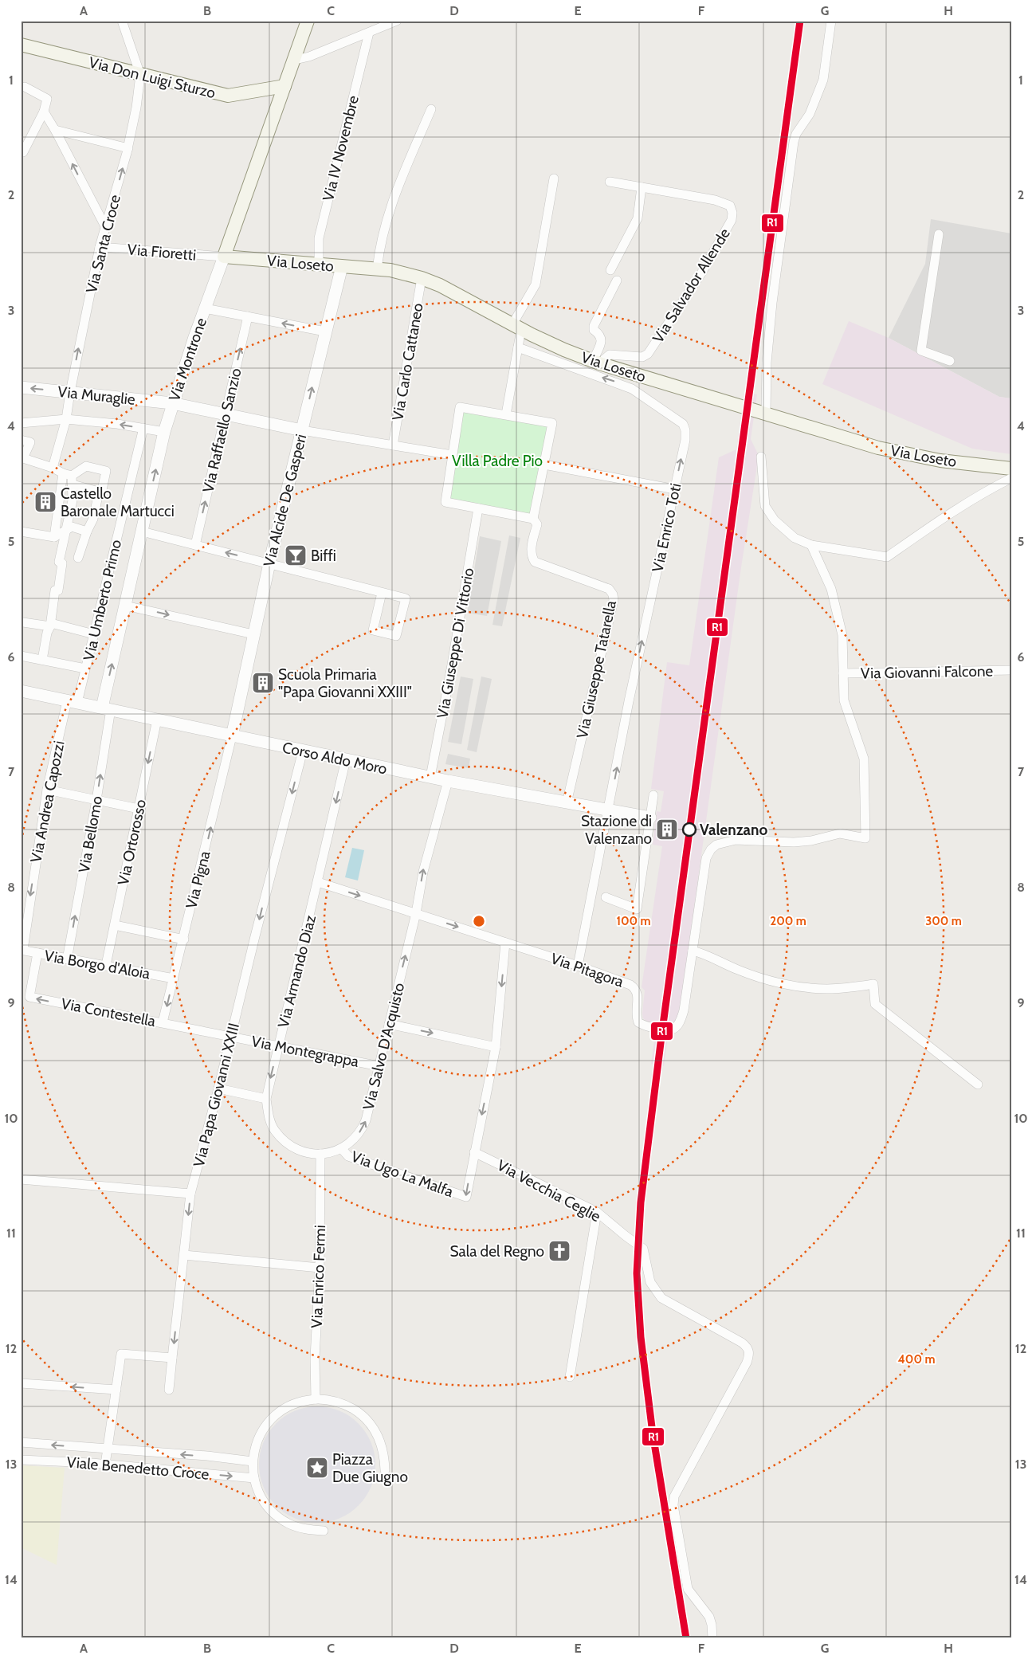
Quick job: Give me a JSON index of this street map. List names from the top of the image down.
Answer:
{
  "streets": {
    "main road": ["Via Don Luigi Sturzo", "Via Loseto", "Via Montrone"],
    "street": [
      "Via IV Novembre",
      "Via Santa Croce",
      "Via Fioretti",
      "Via Salvador Allende",
      "Via Carlo Cattaneo",
      "Via Muraglie",
      "Via Raffaello Sanzio",
      "Via Alcide De Gasperi",
      "Via Enrico Toti",
      "Via Umberto Primo",
      "Via Giuseppe Di Vittorio",
      "Via Giuseppe Tatarella",
      "Via Giovanni Falcone",
      "Corso Aldo Moro",
      "Via Andrea Capozzi",
      "Via Bellomo",
      "Via Ortorosso",
      "Via Pigna",
      "Via Borgo d'Aloia",
      "Via Pitagora",
      "Via Armando Diaz",
      "Via Contestella",
      "Via Salvo D'Acquisto",
      "Via Montegrappa",
      "Via Papa Giovanni XXIII",
      "Via Ugo La Malfa",
      "Via Vecchia Ceglie",
      "Via Enrico Fermi",
      "Viale Benedetto Croce"
    ]
  },
  "crossings": [
    ["Via Don Luigi Sturzo", "Via Santa Croce"],
    ["Via Don Luigi Sturzo", "Via Montrone"],
    ["Via IV Novembre", "Via Loseto"],
    ["Via Santa Croce", "Via Fioretti"],
    ["Via Santa Croce", "Via Muraglie"],
    ["Via Fioretti", "Via Loseto"],
    ["Via Fioretti", "Via Montrone"],
    ["Via Loseto", "Via Salvador Allende"],
    ["Via Loseto", "Via Montrone"],
    ["Via Loseto", "Via Carlo Cattaneo"],
    ["Via Loseto", "Via Alcide De Gasperi"],
    ["Via Montrone", "Via Muraglie"],
    ["Via Montrone", "Corso Aldo Moro"],
    ["Via Montrone", "Via Bellomo"],
    ["Via Muraglie", "Via Raffaello Sanzio"],
    ["Via Muraglie", "Via Alcide De Gasperi"],
    ["Via Alcide De Gasperi", "Corso Aldo Moro"],
    ["Via Alcide De Gasperi", "Via Pigna"],
    ["Via Enrico Toti", "Corso Aldo Moro"],
    ["Via Enrico Toti", "Via Pitagora"],
    ["Via Umberto Primo", "Corso Aldo Moro"],
    ["Via Umberto Primo", "Via Andrea Capozzi"],
    ["Via Giuseppe Di Vittorio", "Corso Aldo Moro"],
    ["Via Giuseppe Tatarella", "Corso Aldo Moro"],
    ["Corso Aldo Moro", "Via Andrea Capozzi"],
    ["Corso Aldo Moro", "Via Bellomo"],
    ["Corso Aldo Moro", "Via Ortorosso"],
    ["Corso Aldo Moro", "Via Pigna"],
    ["Corso Aldo Moro", "Via Armando Diaz"],
    ["Corso Aldo Moro", "Via Salvo D'Acquisto"],
    ["Corso Aldo Moro", "Via Papa Giovanni XXIII"],
    ["Via Andrea Capozzi", "Via Borgo d'Aloia"],
    ["Via Bellomo", "Via Borgo d'Aloia"],
    ["Via Ortorosso", "Via Borgo d'Aloia"],
    ["Via Pigna", "Via Borgo d'Aloia"],
    ["Via Pigna", "Via Contestella"],
    ["Via Borgo d'Aloia", "Via Contestella"],
    ["Via Pitagora", "Via Armando Diaz"],
    ["Via Pitagora", "Via Salvo D'Acquisto"],
    ["Via Armando Diaz", "Via Salvo D'Acquisto"],
    ["Via Armando Diaz", "Via Montegrappa"],
    ["Via Armando Diaz", "Via Ugo La Malfa"],
    ["Via Armando Diaz", "Via Enrico Fermi"],
    ["Via Contestella", "Via Montegrappa"],
    ["Via Contestella", "Via Papa Giovanni XXIII"],
    ["Via Salvo D'Acquisto", "Via Montegrappa"],
    ["Via Salvo D'Acquisto", "Via Ugo La Malfa"],
    ["Via Salvo D'Acquisto", "Via Enrico Fermi"],
    ["Via Montegrappa", "Via Papa Giovanni XXIII"],
    ["Via Montegrappa", "Via Ugo La Malfa"],
    ["Via Montegrappa", "Via Enrico Fermi"],
    ["Via Ugo La Malfa", "Via Vecchia Ceglie"],
    ["Via Ugo La Malfa", "Via Enrico Fermi"]
  ],
  "one_way": [
    "Via Santa Croce",
    "Via Raffaello Sanzio",
    "Via Enrico Toti",
    "Via Andrea Capozzi",
    "Via Bellomo",
    "Via Ortorosso",
    "Via Pitagora",
    "Via Armando Diaz",
    "Via Salvo D'Acquisto",
    "Via Papa Giovanni XXIII"
  ],
  "parks": ["Villa Padre Pio"],
  "places": {
    "building": ["Castello Baronale Martucci", "Scuola Primaria \"Papa Giovanni XXIII\"", "Stazione di Valenzano"],
    "bar": ["Biffi"],
    "other": ["Valenzano"],
    "church": ["Sala del Regno"],
    "place": ["Piazza Due Giugno"]
  },
  "lines": ["transit line R1"],
  "grid": {
    "columns": [
      "A",
      "B",
      "C",
      "D",
      "E",
      "F",
      "G",
      "H"
    ],
    "rows": [
      "1",
      "2",
      "3",
      "4",
      "5",
      "6",
      "7",
      "8",
      "9",
      "10",
      "11",
      "12",
      "13",
      "14"
    ]
  },
  "rings": [
    "100 m",
    "200 m",
    "300 m",
    "400 m"
  ]
}
